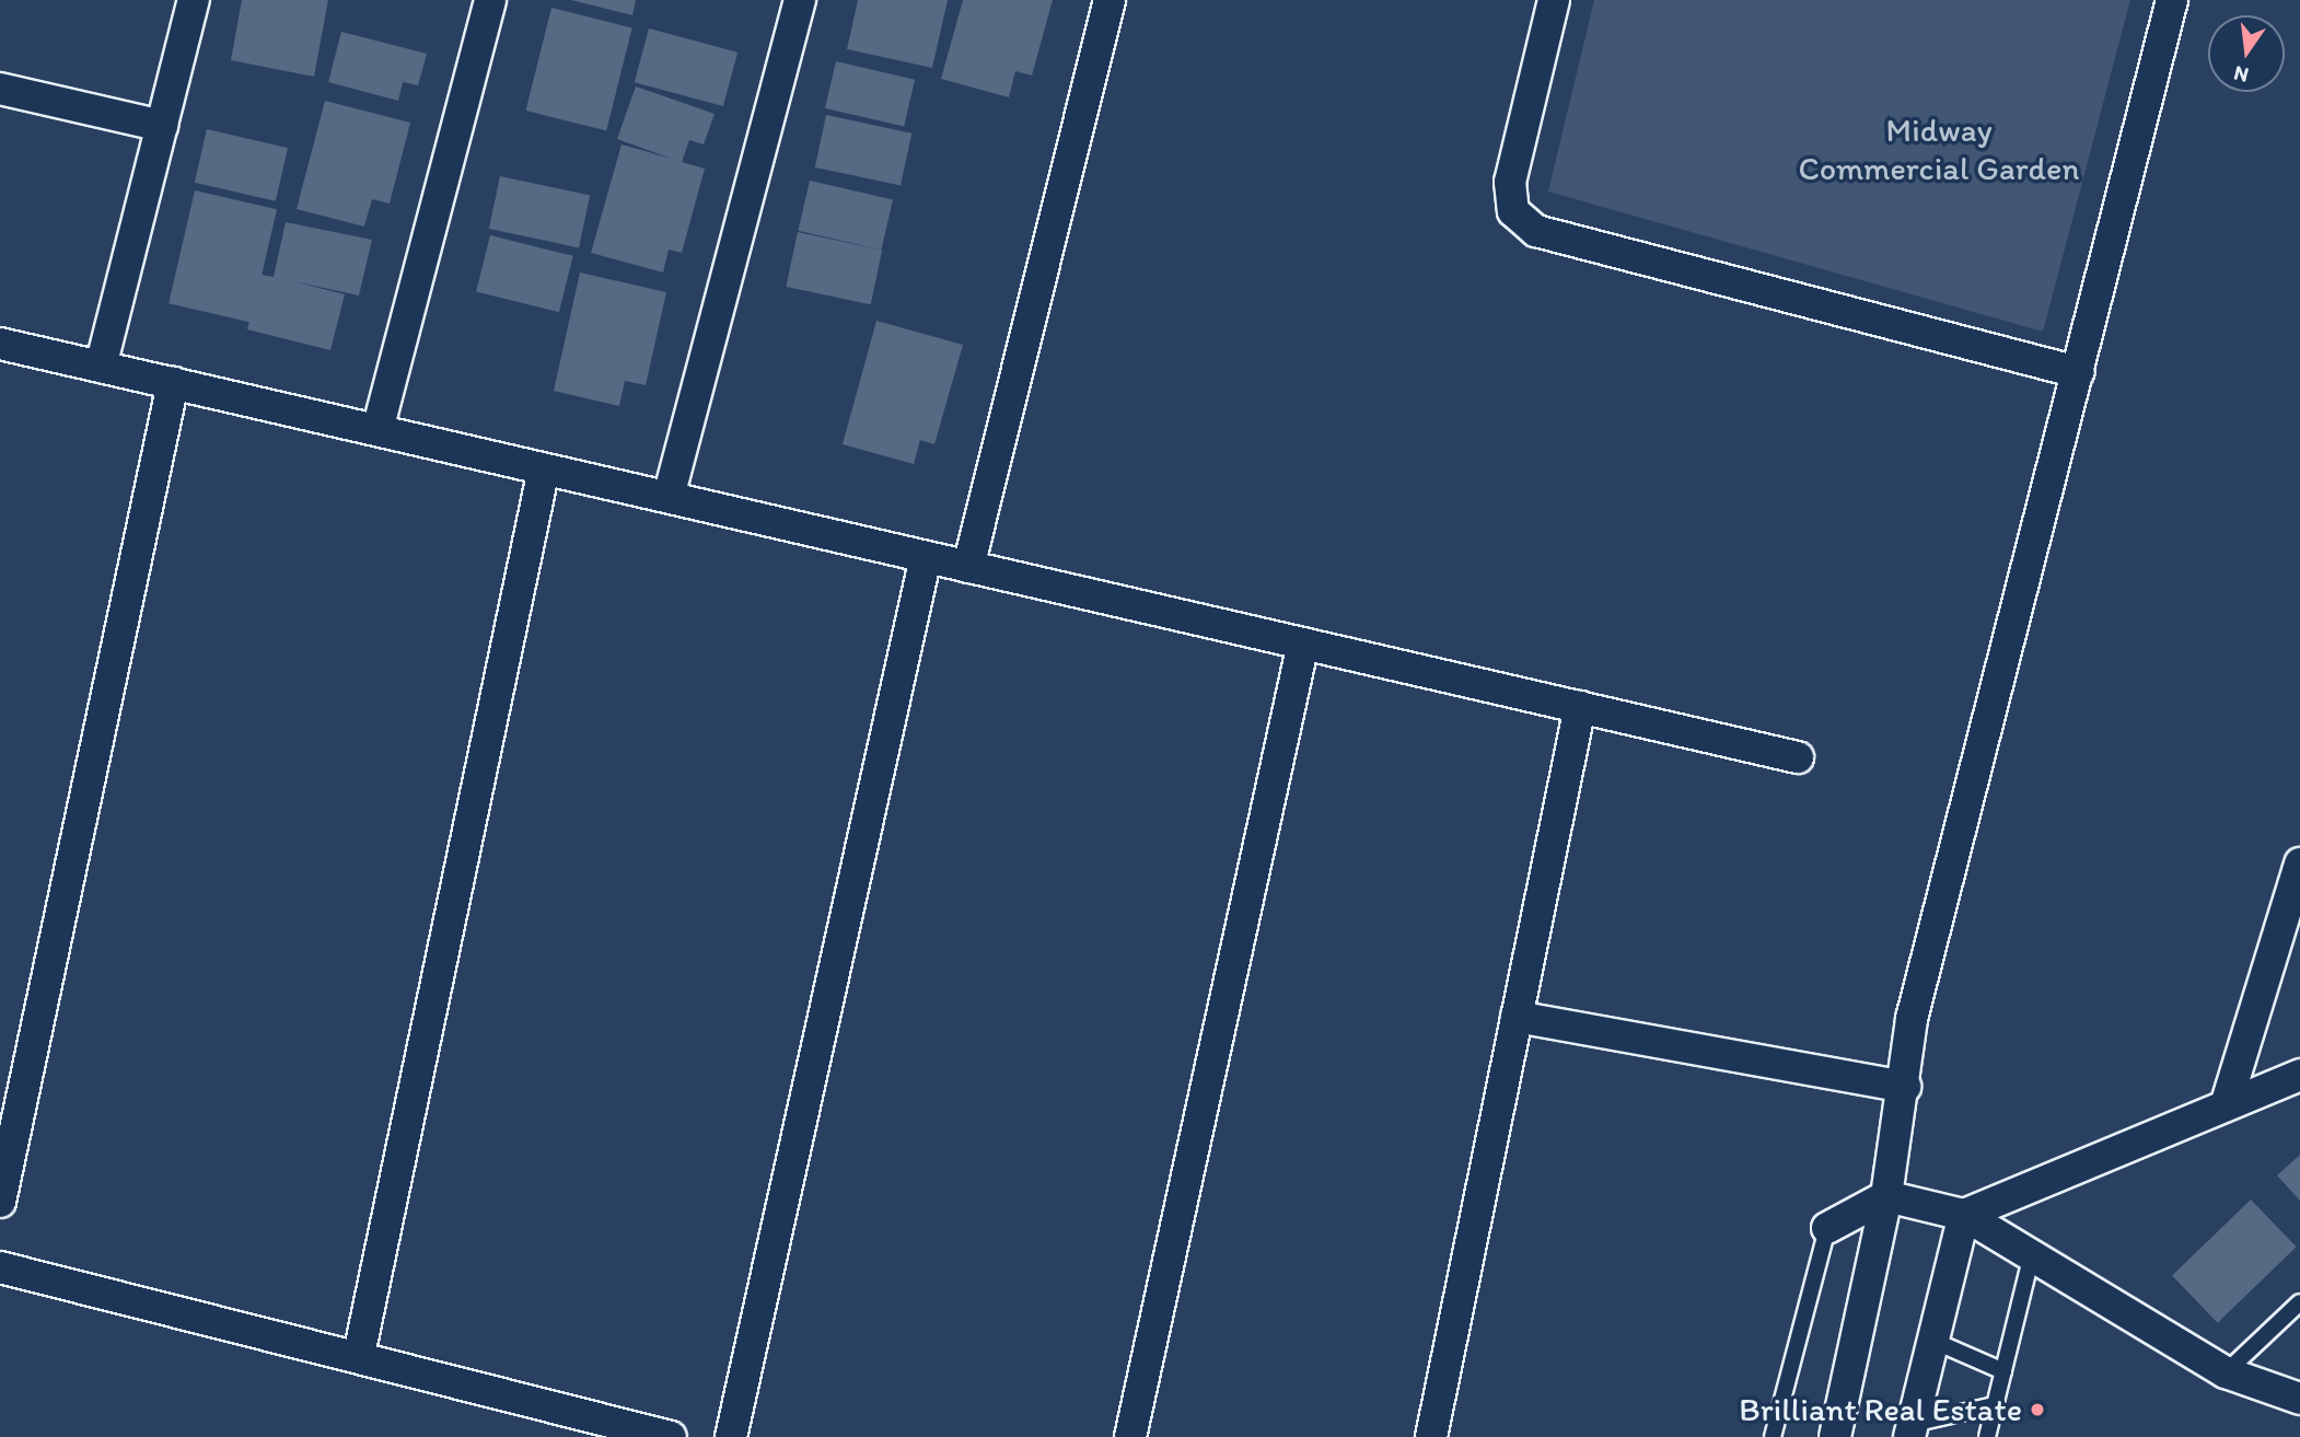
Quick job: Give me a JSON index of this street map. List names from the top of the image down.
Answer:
{
  "parks": ["Midway Commercial Garden"],
  "places": ["Brilliant Real Estate"],
  "north": "bottom"
}
